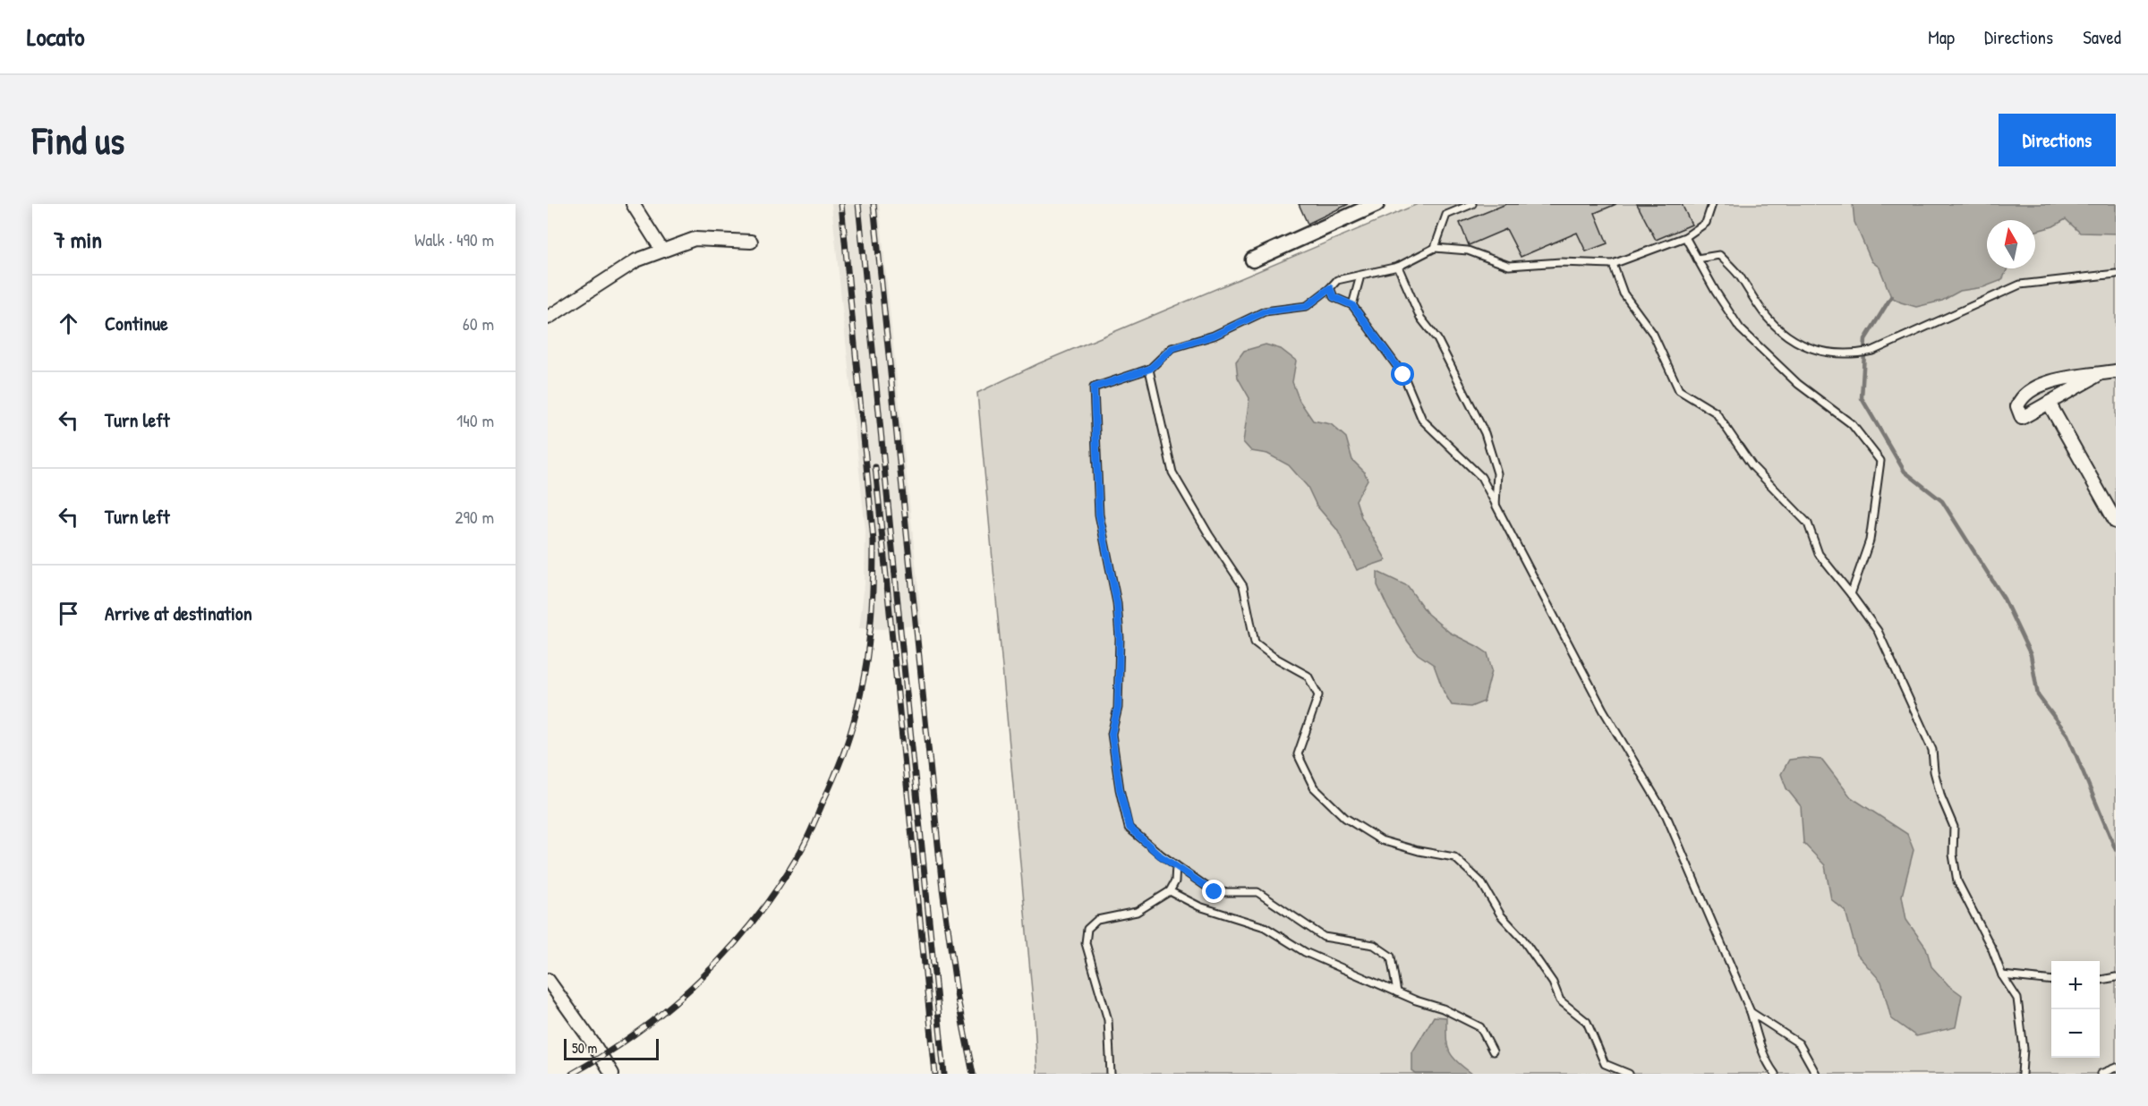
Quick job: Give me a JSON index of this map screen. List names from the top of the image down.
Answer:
{
  "scale_bar": "50 m",
  "north": "top",
  "page": {
    "header": "Locato",
    "nav": ["Map", "Directions", "Saved"],
    "buttons": "Directions",
    "title": "Find us",
    "heading": ["7 min", "Walk · 490 m"],
    "list": [
      ["Continue", "60 m"],
      ["Turn left", "140 m"],
      ["Turn left", "290 m"],
      "Arrive at destination"
    ],
    "map_buttons": ["+", "−"],
    "scale": "50 m"
  }
}
